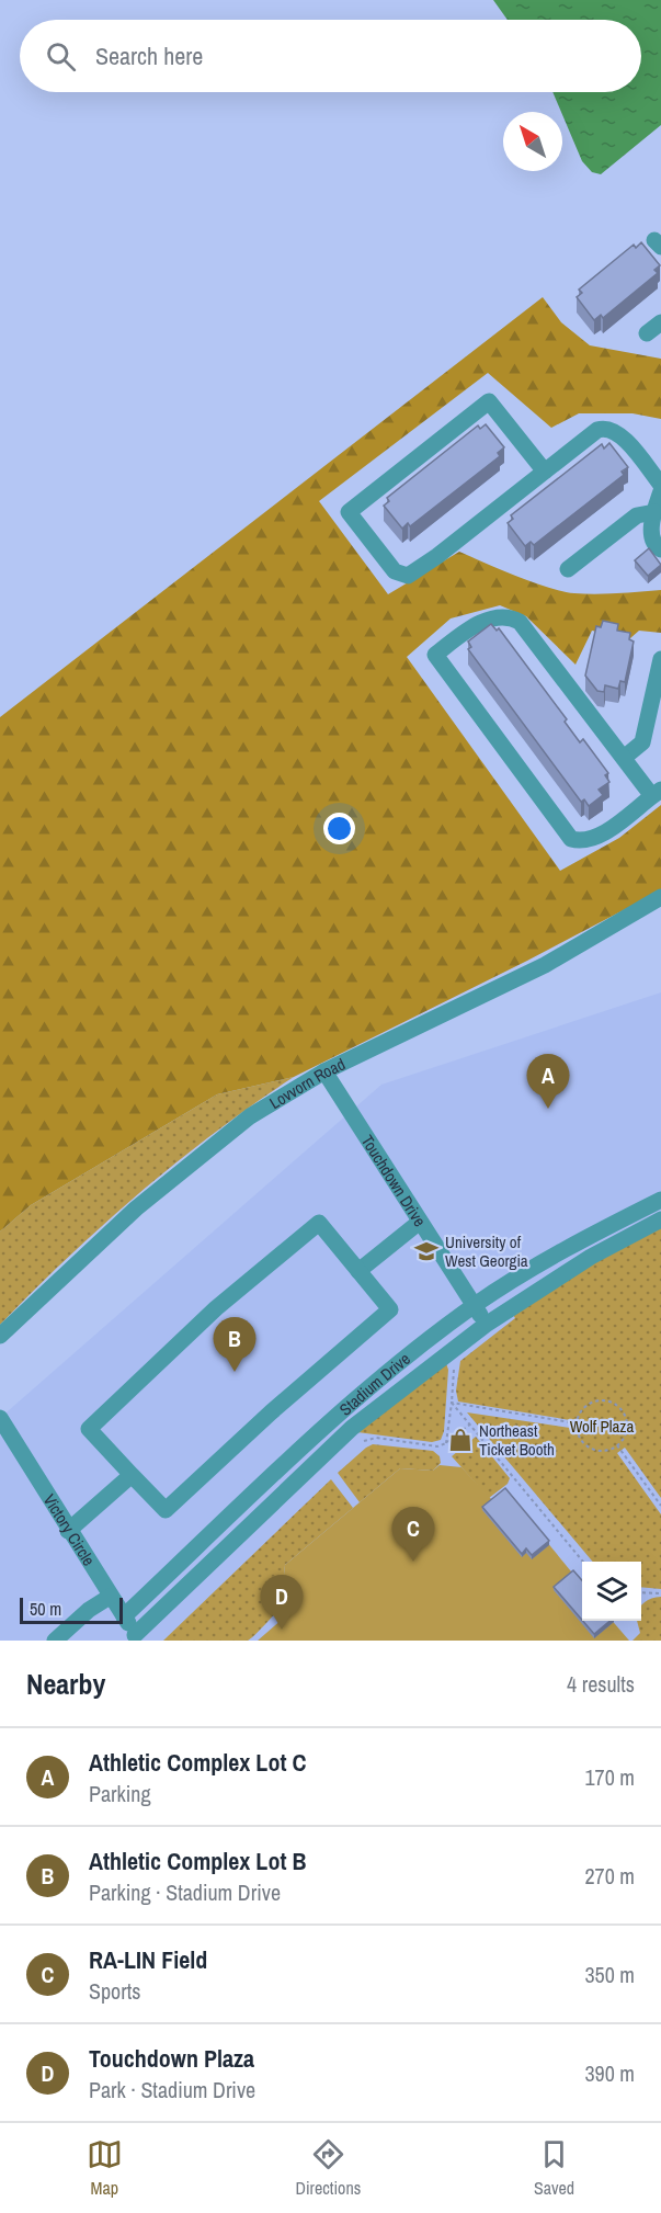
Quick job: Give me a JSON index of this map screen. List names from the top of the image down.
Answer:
{
  "streets": {
    "street": [
      "Lovvorn Road",
      "Touchdown Drive",
      "Stadium Drive",
      "Victory Circle"
    ]
  },
  "crossings": [
    ["Lovvorn Road", "Touchdown Drive"],
    ["Touchdown Drive", "Stadium Drive"],
    ["Stadium Drive", "Victory Circle"]
  ],
  "parks": ["Wolf Plaza"],
  "places": {
    "school or university": ["University of West Georgia"],
    "shop": ["Northeast Ticket Booth"]
  },
  "scale_bar": "50 m",
  "north": "top left",
  "page": {
    "search": "Search here",
    "pins": [
      "A",
      "B",
      "C",
      "D"
    ],
    "scale": "50 m",
    "heading": ["Nearby", "4 results"],
    "list": [
      {
        "mark": "A",
        "name": "Athletic Complex Lot C",
        "note": "Parking",
        "value": "170 m"
      },
      {
        "mark": "B",
        "name": "Athletic Complex Lot B",
        "note": "Parking · Stadium Drive",
        "value": "270 m"
      },
      {
        "mark": "C",
        "name": "RA-LIN Field",
        "note": "Sports",
        "value": "350 m"
      },
      {
        "mark": "D",
        "name": "Touchdown Plaza",
        "note": "Park · Stadium Drive",
        "value": "390 m"
      }
    ],
    "nav": ["Map", "Directions", "Saved"]
  }
}
